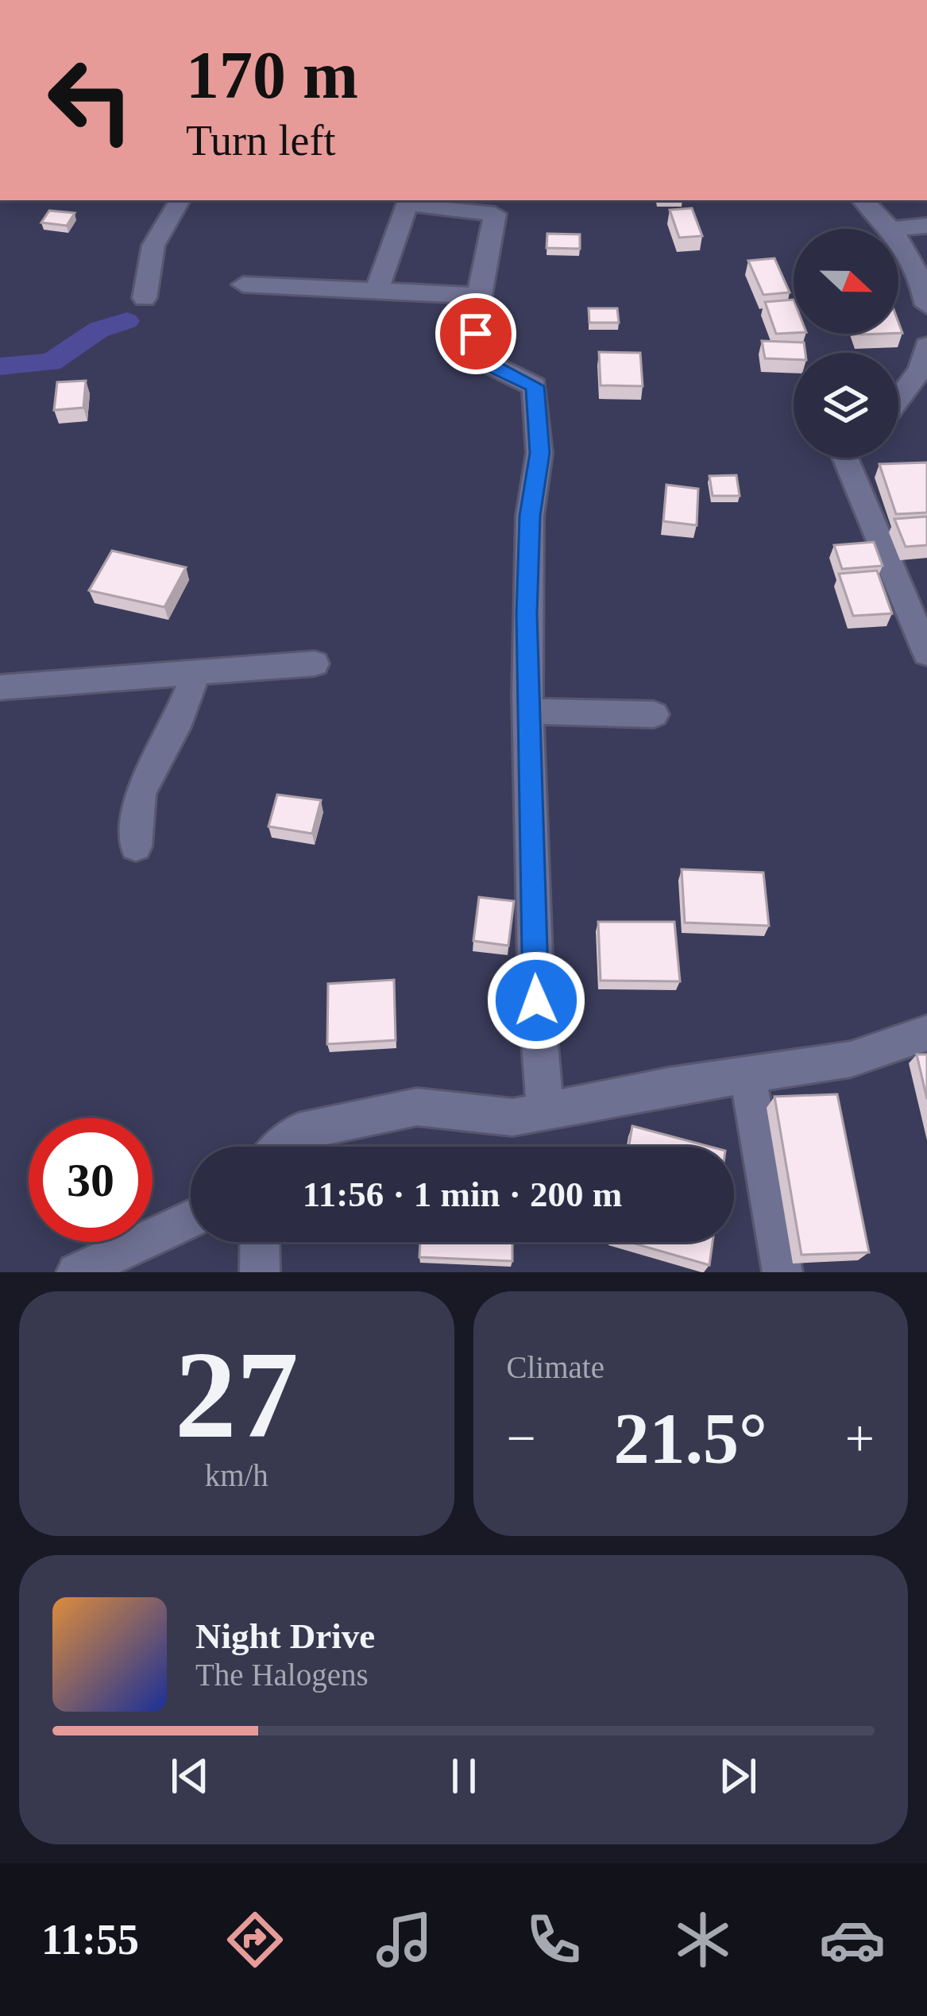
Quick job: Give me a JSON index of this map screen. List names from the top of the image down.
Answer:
{
  "north": "right",
  "page": {
    "turn": ["170 m", "Turn left"],
    "limit": "30",
    "trip": "11:56 · 1 min · 200 m",
    "tile": [
      ["27", "km/h"],
      "Climate"
    ],
    "heat": ["−", "21.5°", "+"],
    "song": ["Night Drive", "The Halogens"],
    "tabs": "11:55"
  }
}
